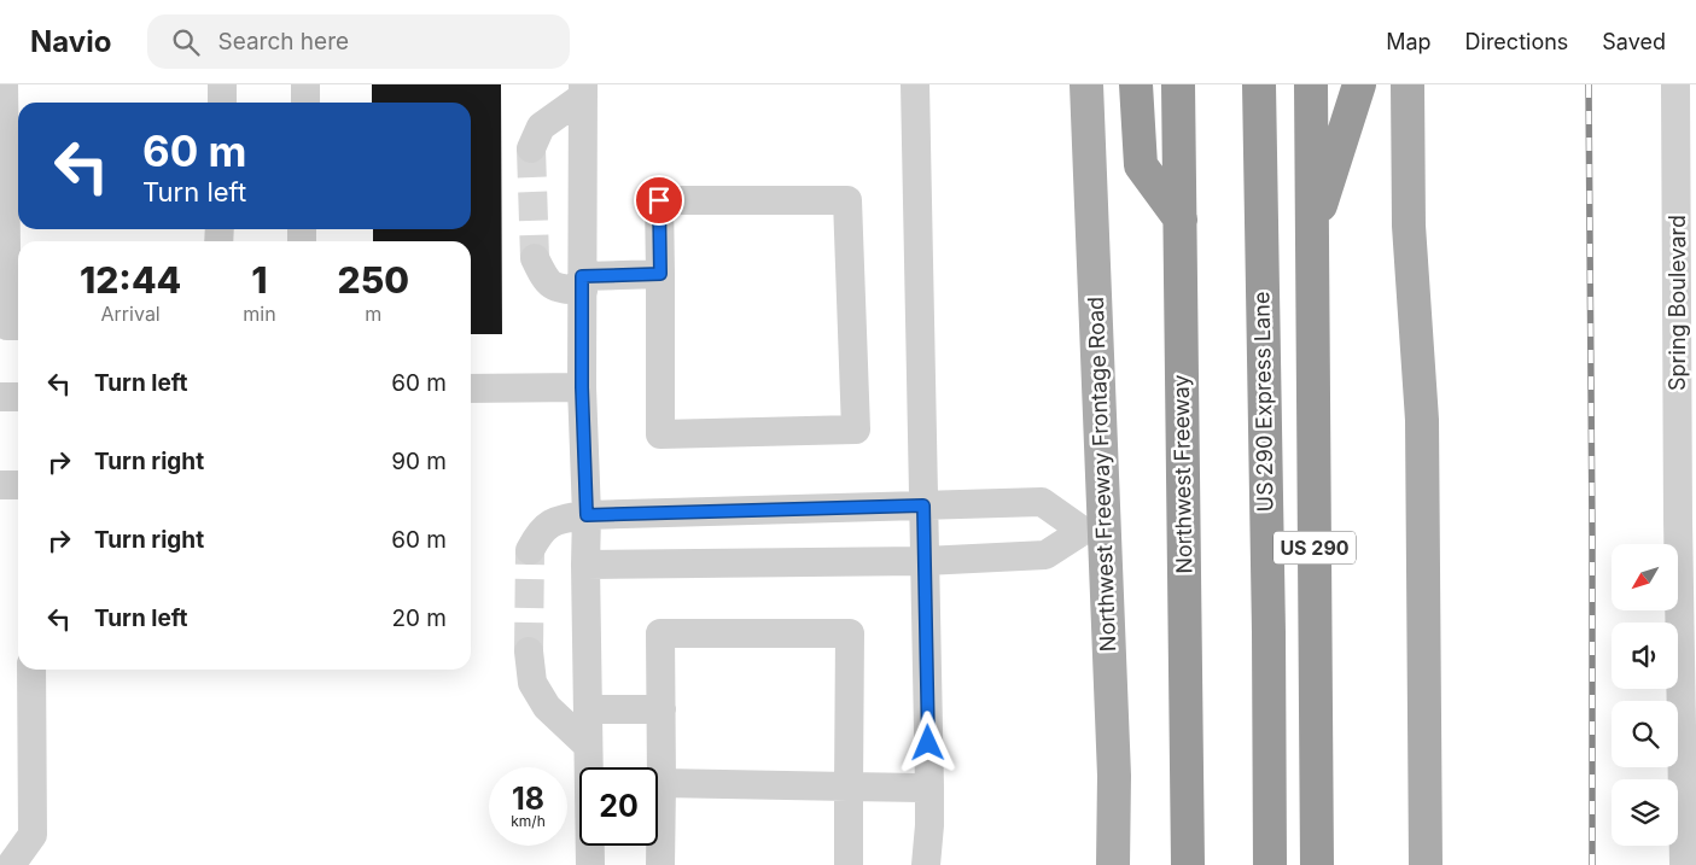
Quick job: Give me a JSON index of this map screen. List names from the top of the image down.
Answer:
{
  "streets": {
    "highway": ["US 290 Express Lane", "Northwest Freeway", "US 290"],
    "main road": ["Northwest Freeway Frontage Road"],
    "street": ["Spring Boulevard"]
  },
  "north": "bottom left",
  "page": {
    "header": "Navio",
    "search": "Search here",
    "nav": ["Map", "Directions", "Saved"],
    "turn": ["60 m", "Turn left"],
    "eta": [
      "12:44",
      "Arrival",
      "1",
      "min",
      "250",
      "m"
    ],
    "list": [
      {
        "name": "Turn left",
        "value": "60 m"
      },
      {
        "name": "Turn right",
        "value": "90 m"
      },
      {
        "name": "Turn right",
        "value": "60 m"
      },
      {
        "name": "Turn left",
        "value": "20 m"
      }
    ],
    "speed": "18 km/h",
    "limit": "20"
  }
}
